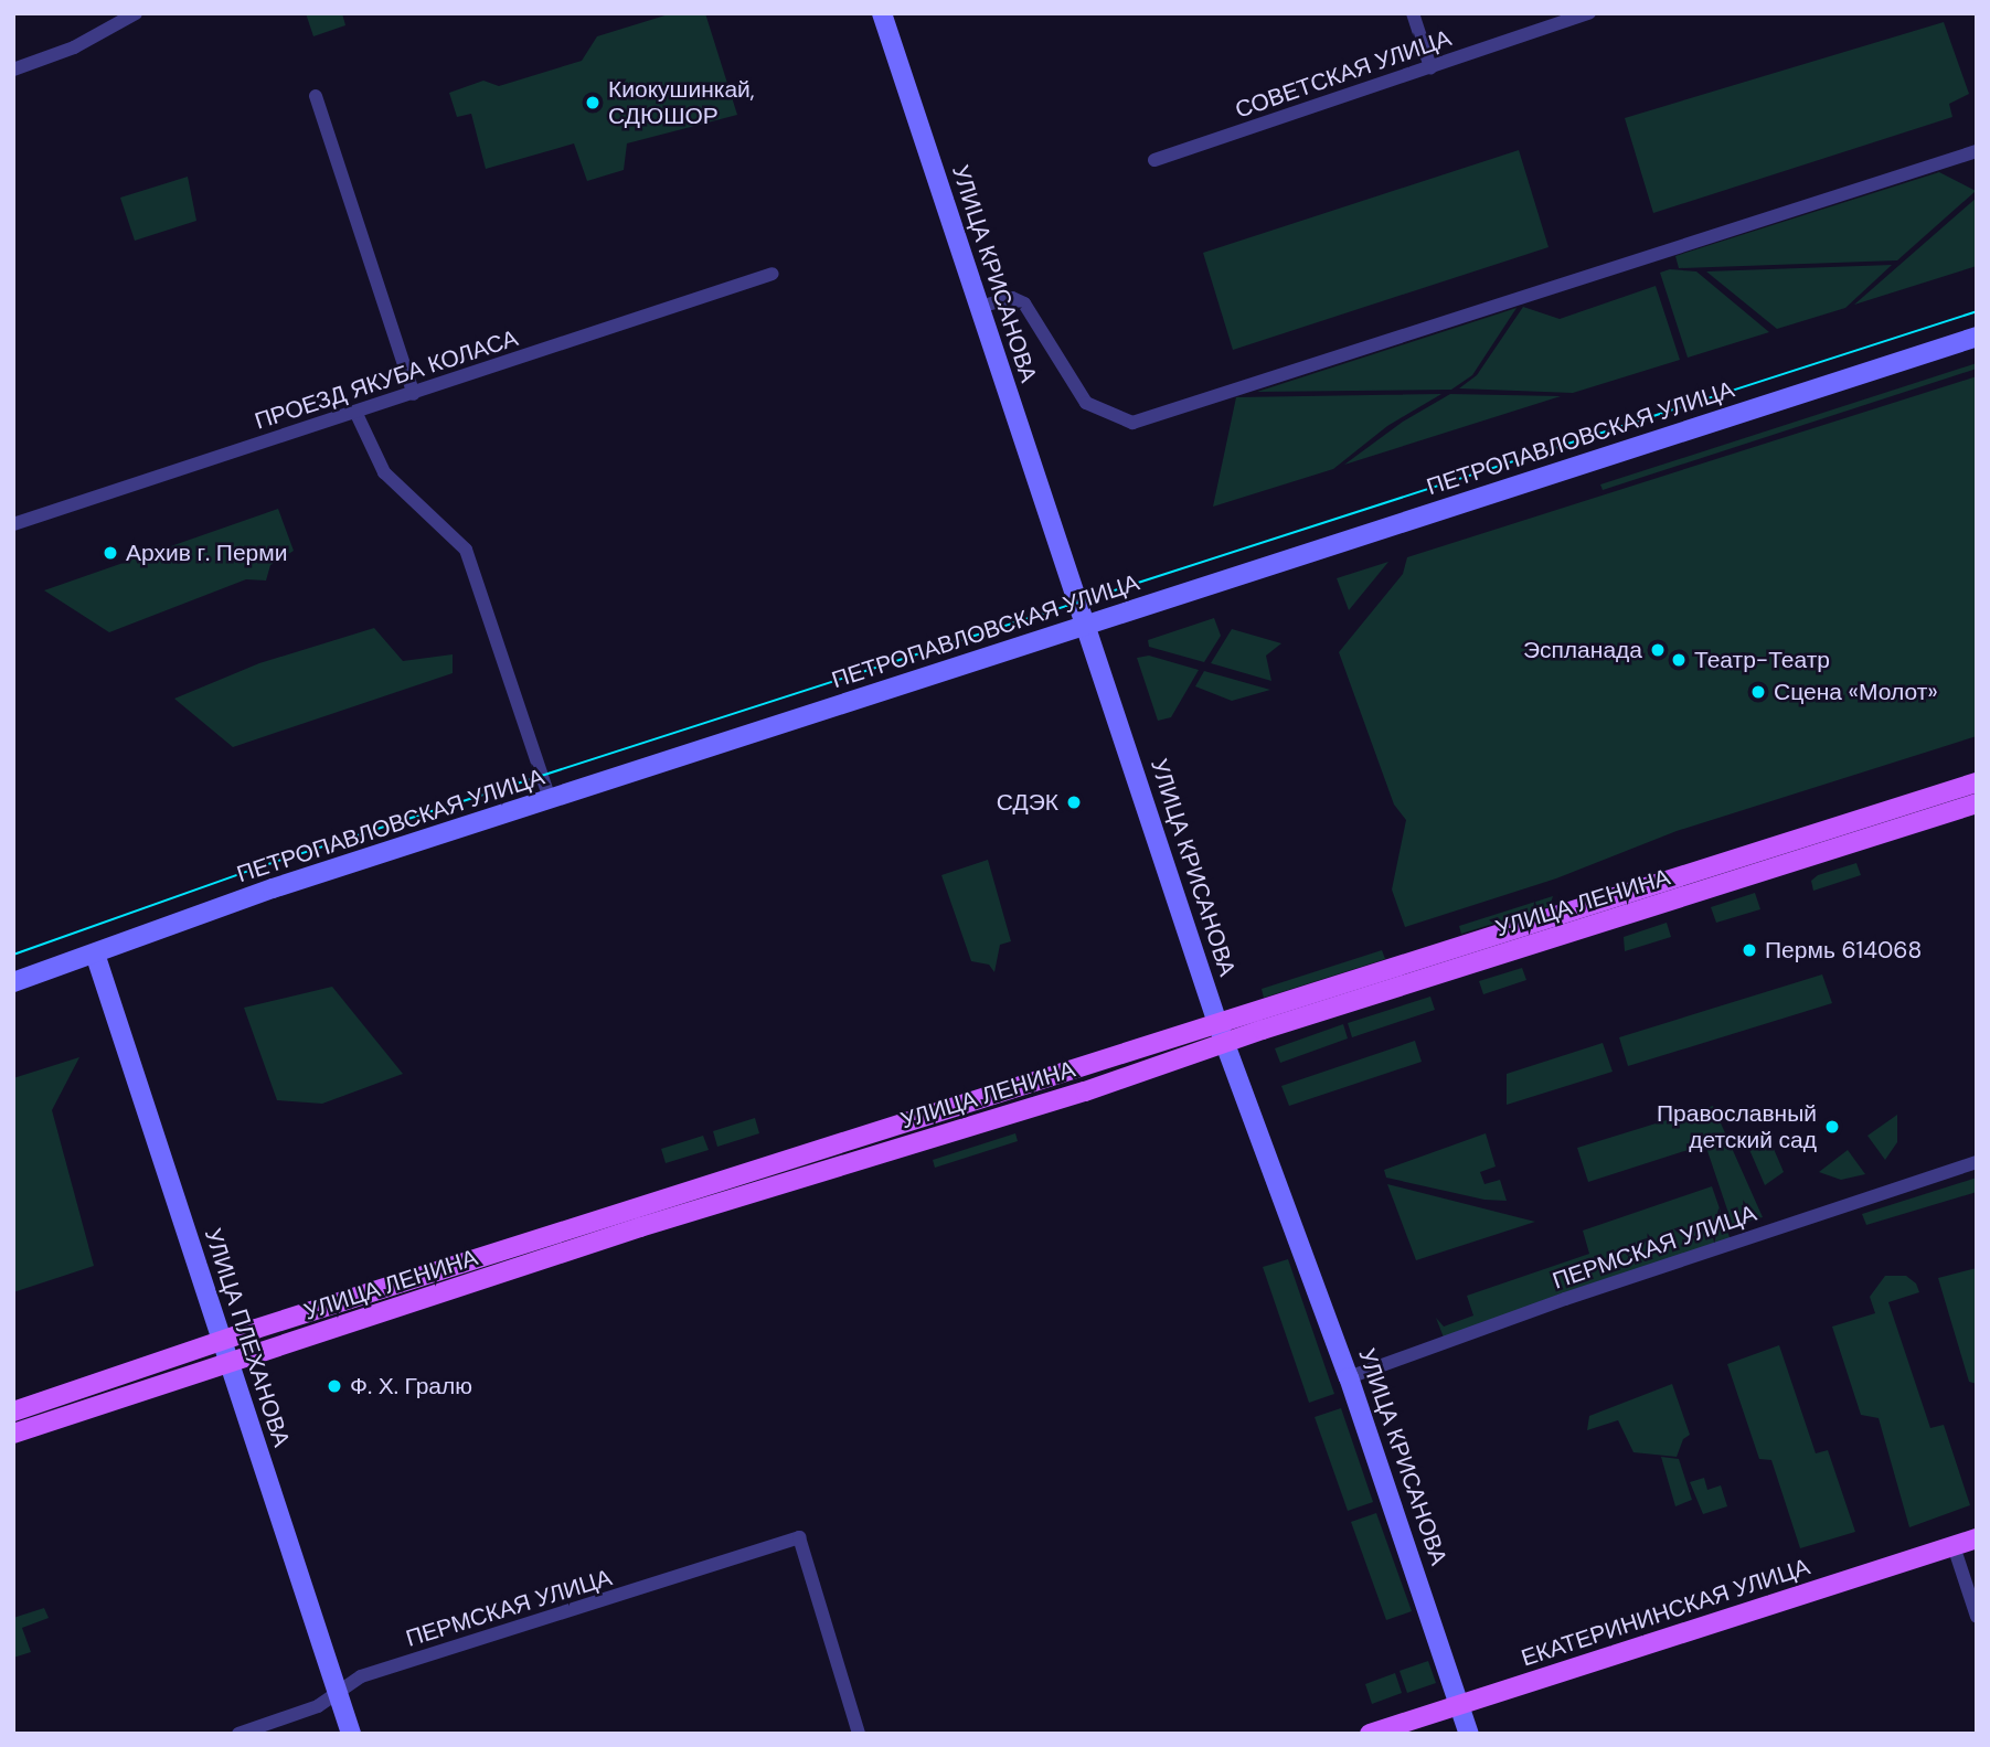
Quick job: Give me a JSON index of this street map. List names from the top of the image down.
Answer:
{
  "streets": {
    "main road": [
      "УЛИЦА КРИСАНОВА",
      "ПЕТРОПАВЛОВСКАЯ УЛИЦА",
      "УЛИЦА ЛЕНИНА",
      "УЛИЦА ПЛЕХАНОВА",
      "ЕКАТЕРИНИНСКАЯ УЛИЦА"
    ],
    "street": ["СОВЕТСКАЯ УЛИЦА", "ПРОЕЗД ЯКУБА КОЛАСА", "ПЕРМСКАЯ УЛИЦА"]
  },
  "crossings": [
    ["УЛИЦА КРИСАНОВА", "ПЕТРОПАВЛОВСКАЯ УЛИЦА"],
    ["УЛИЦА КРИСАНОВА", "УЛИЦА ЛЕНИНА"],
    ["УЛИЦА КРИСАНОВА", "ПЕРМСКАЯ УЛИЦА"],
    ["УЛИЦА КРИСАНОВА", "ЕКАТЕРИНИНСКАЯ УЛИЦА"],
    ["ПЕТРОПАВЛОВСКАЯ УЛИЦА", "УЛИЦА ПЛЕХАНОВА"],
    ["УЛИЦА ЛЕНИНА", "УЛИЦА ПЛЕХАНОВА"],
    ["ПЕРМСКАЯ УЛИЦА", "УЛИЦА ПЛЕХАНОВА"]
  ],
  "places": [
    "Киокушинкай, СДЮШОР",
    "Архив г. Перми",
    "Эспланада",
    "Театр-Театр",
    "Сцена «Молот»",
    "СДЭК",
    "Пермь 614068",
    "Православный детский сад",
    "Ф. Х. Гралю"
  ]
}
